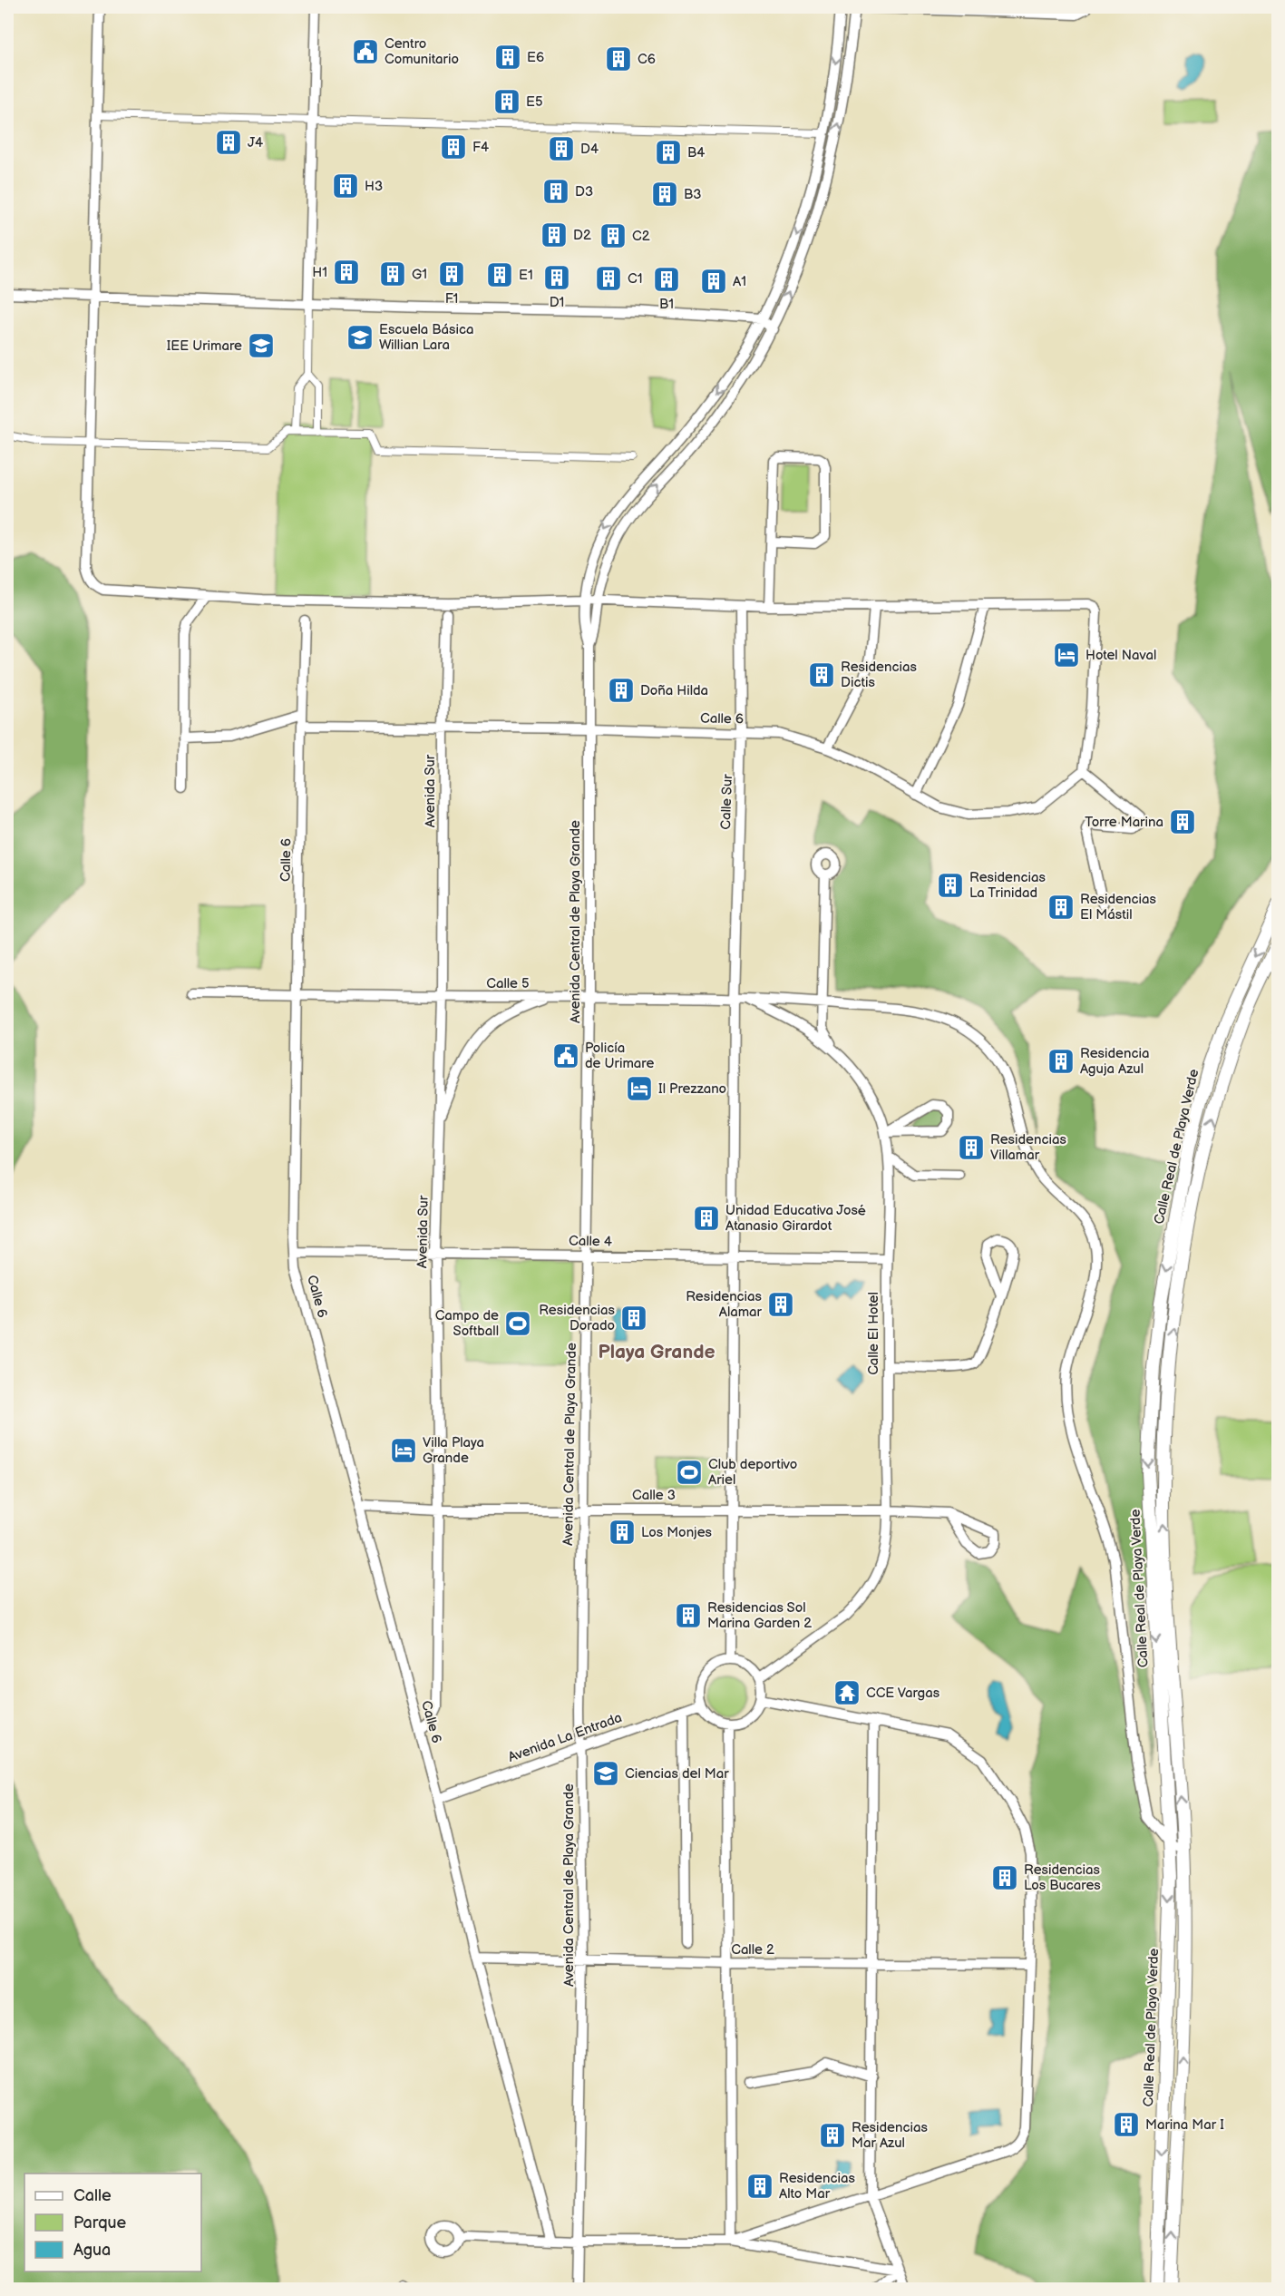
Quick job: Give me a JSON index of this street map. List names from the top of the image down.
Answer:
{
  "streets": {
    "street": [
      "Calle 6",
      "Avenida Sur",
      "Calle Sur",
      "Avenida Central de Playa Grande",
      "Calle 5",
      "Calle Real de Playa Verde",
      "Calle 4",
      "Calle El Hotel",
      "Calle 3",
      "Avenida La Entrada",
      "Calle 2"
    ]
  },
  "crossings": [
    ["Calle 6", "Avenida Sur"],
    ["Calle 6", "Calle Sur"],
    ["Calle 6", "Avenida Central de Playa Grande"],
    ["Calle 6", "Calle 5"],
    ["Calle 6", "Calle 4"],
    ["Calle 6", "Calle 3"],
    ["Calle 6", "Avenida La Entrada"],
    ["Calle 6", "Calle 2"],
    ["Avenida Sur", "Calle 5"],
    ["Avenida Sur", "Calle 4"],
    ["Avenida Sur", "Calle 3"],
    ["Calle Sur", "Calle 5"],
    ["Calle Sur", "Calle 4"],
    ["Calle Sur", "Calle El Hotel"],
    ["Calle Sur", "Calle 3"],
    ["Calle Sur", "Avenida La Entrada"],
    ["Avenida Central de Playa Grande", "Calle 5"],
    ["Avenida Central de Playa Grande", "Calle 4"],
    ["Avenida Central de Playa Grande", "Calle 3"],
    ["Avenida Central de Playa Grande", "Avenida La Entrada"],
    ["Avenida Central de Playa Grande", "Calle 2"],
    ["Calle 5", "Calle Real de Playa Verde"],
    ["Calle 5", "Calle El Hotel"],
    ["Calle 4", "Calle El Hotel"],
    ["Calle El Hotel", "Calle 3"],
    ["Calle El Hotel", "Avenida La Entrada"]
  ],
  "districts": ["Playa Grande"],
  "places": {
    "public building": ["Centro Comunitario", "Policía de Urimare"],
    "building": [
      "E6",
      "C6",
      "E5",
      "J4",
      "F4",
      "D4",
      "B4",
      "H3",
      "D3",
      "B3",
      "D2",
      "C2",
      "H1",
      "G1",
      "F1",
      "E1",
      "D1",
      "C1",
      "B1",
      "A1",
      "Residencias Dictis",
      "Doña Hilda",
      "Torre Marina",
      "Residencias La Trinidad",
      "Residencias El Mástil",
      "Residencia Aguja Azul",
      "Residencias Villamar",
      "Unidad Educativa José Atanasio Girardot",
      "Residencias Alamar",
      "Residencias Dorado",
      "Los Monjes",
      "Residencias Sol Marina Garden 2",
      "Residencias Los Bucares",
      "Marina Mar I",
      "Residencias Mar Azul",
      "Residencias Alto Mar"
    ],
    "school or university": ["Escuela Básica Willian Lara", "IEE Urimare", "Ciencias del Mar"],
    "hotel": ["Hotel Naval", "Il Prezzano", "Villa Playa Grande"],
    "sports": ["Campo de Softball", "Club deportivo Ariel"],
    "temple": ["CCE Vargas"]
  },
  "legend": ["Calle", "Parque", "Agua"]
}
